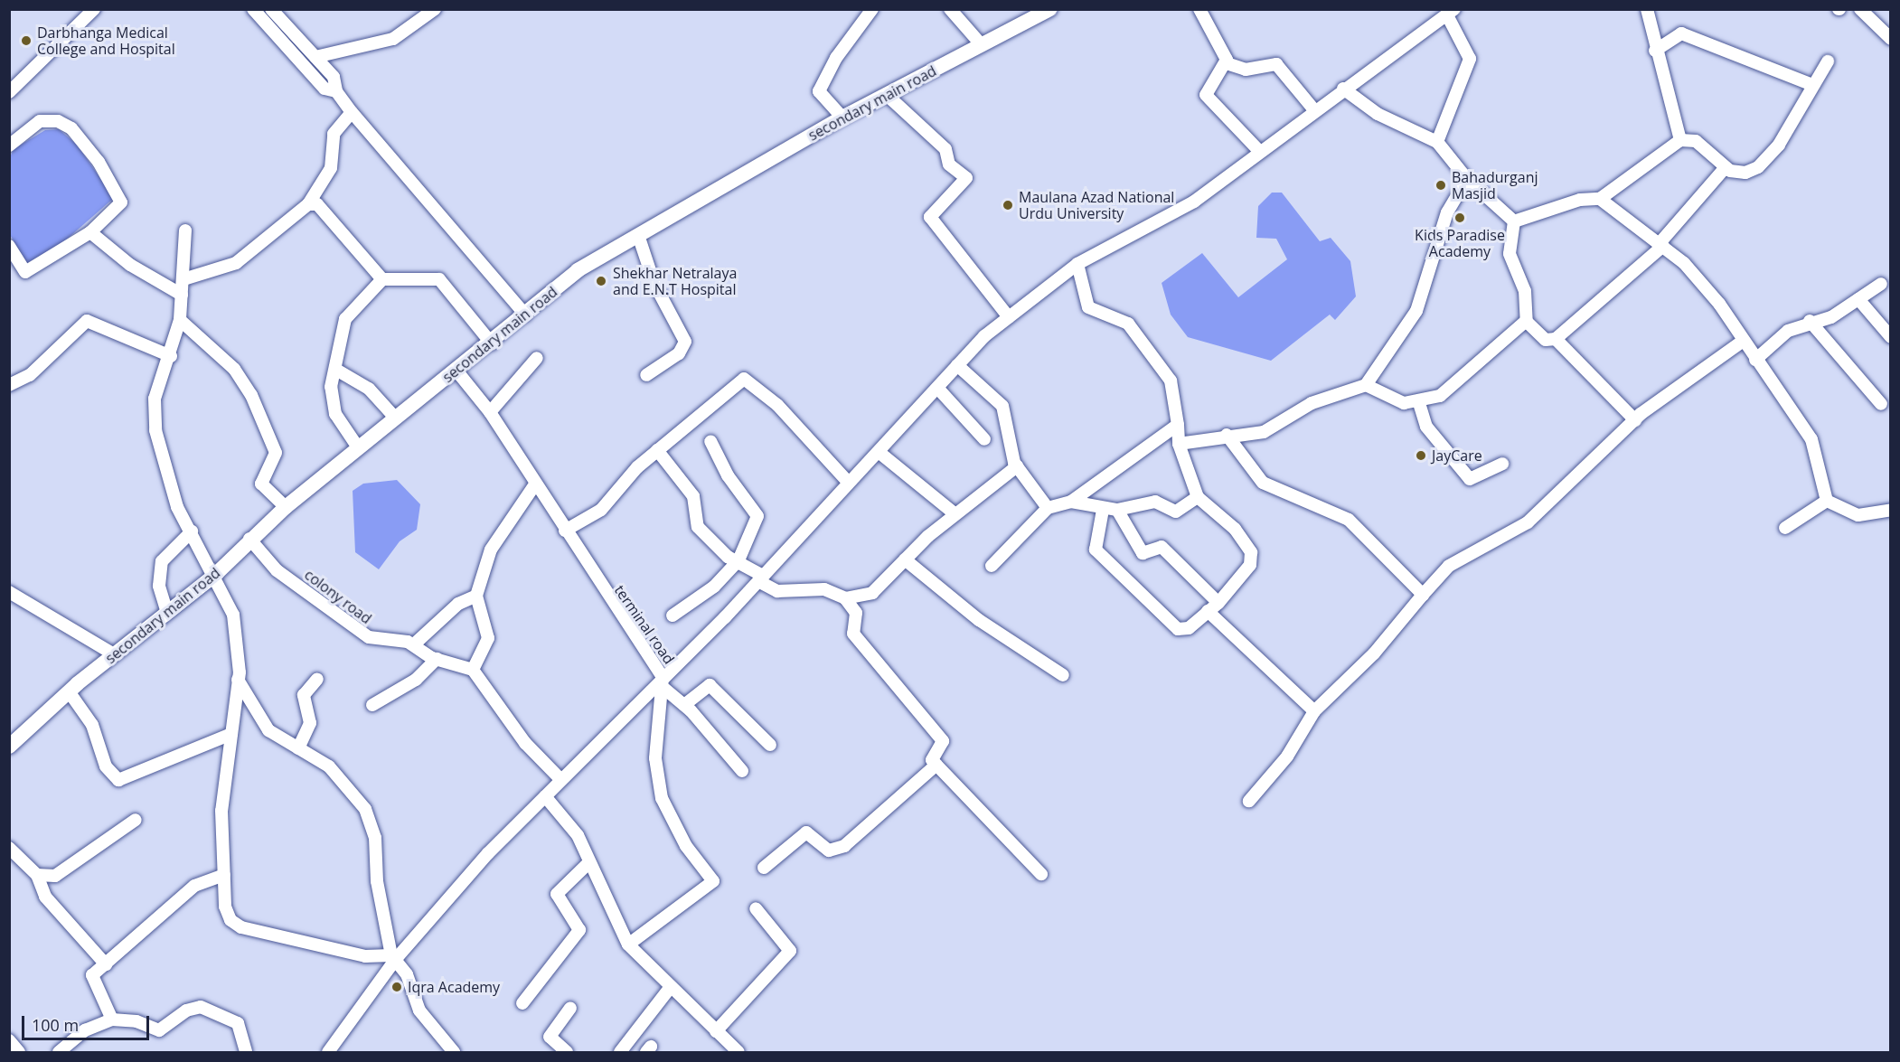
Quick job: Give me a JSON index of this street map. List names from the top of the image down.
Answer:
{
  "streets": {
    "main road": ["secondary main road"],
    "street": ["colony road", "terminal road"]
  },
  "crossings": [
    ["secondary main road", "colony road"],
    ["secondary main road", "terminal road"]
  ],
  "places": [
    "Darbhanga Medical College and Hospital",
    "Bahadurganj Masjid",
    "Maulana Azad National Urdu University",
    "Kids Paradise Academy",
    "Shekhar Netralaya and E.N.T Hospital",
    "JayCare",
    "Iqra Academy"
  ],
  "scale_bar": "100 m"
}
